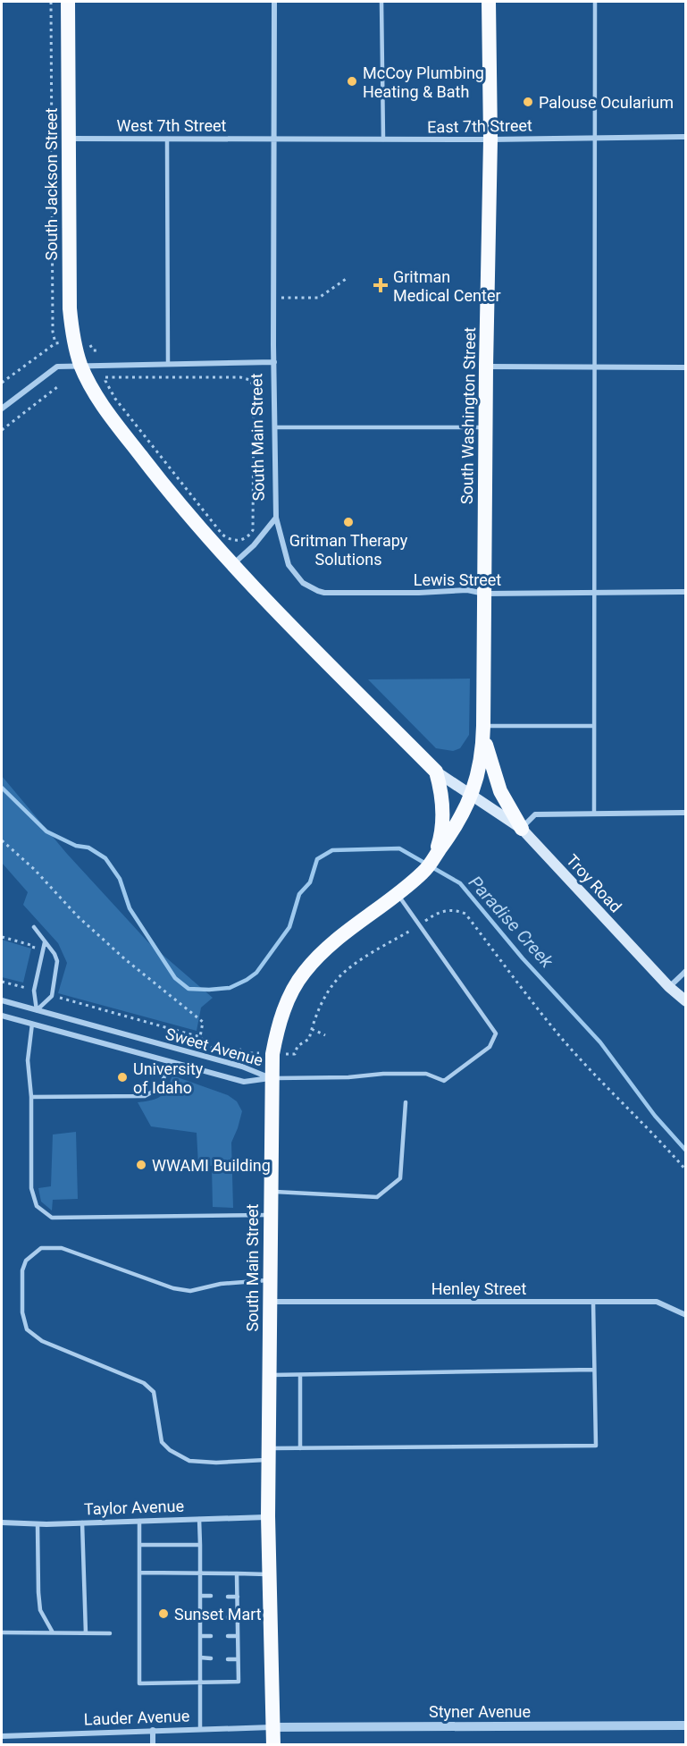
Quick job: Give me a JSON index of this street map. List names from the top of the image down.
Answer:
{
  "streets": {
    "highway": ["South Jackson Street", "South Washington Street", "South Main Street"],
    "main road": ["Troy Road"],
    "street": [
      "West 7th Street",
      "East 7th Street",
      "Lewis Street",
      "Sweet Avenue",
      "Henley Street",
      "Taylor Avenue",
      "Styner Avenue",
      "Lauder Avenue"
    ]
  },
  "crossings": [
    ["West 7th Street", "East 7th Street"],
    ["West 7th Street", "South Jackson Street"],
    ["West 7th Street", "South Main Street"],
    ["East 7th Street", "South Washington Street"],
    ["East 7th Street", "South Main Street"],
    ["South Jackson Street", "South Main Street"],
    ["South Washington Street", "South Main Street"],
    ["South Washington Street", "Lewis Street"],
    ["South Washington Street", "Troy Road"],
    ["South Main Street", "Lewis Street"],
    ["South Main Street", "Troy Road"],
    ["South Main Street", "Sweet Avenue"],
    ["South Main Street", "Henley Street"],
    ["South Main Street", "Taylor Avenue"],
    ["South Main Street", "Styner Avenue"],
    ["South Main Street", "Lauder Avenue"],
    ["Styner Avenue", "Lauder Avenue"]
  ],
  "water": ["Paradise Creek"],
  "places": {
    "other": [
      "McCoy Plumbing Heating & Bath",
      "Palouse Ocularium",
      "Gritman Therapy Solutions",
      "University of Idaho",
      "WWAMI Building",
      "Sunset Mart"
    ],
    "health": ["Gritman Medical Center"]
  }
}
